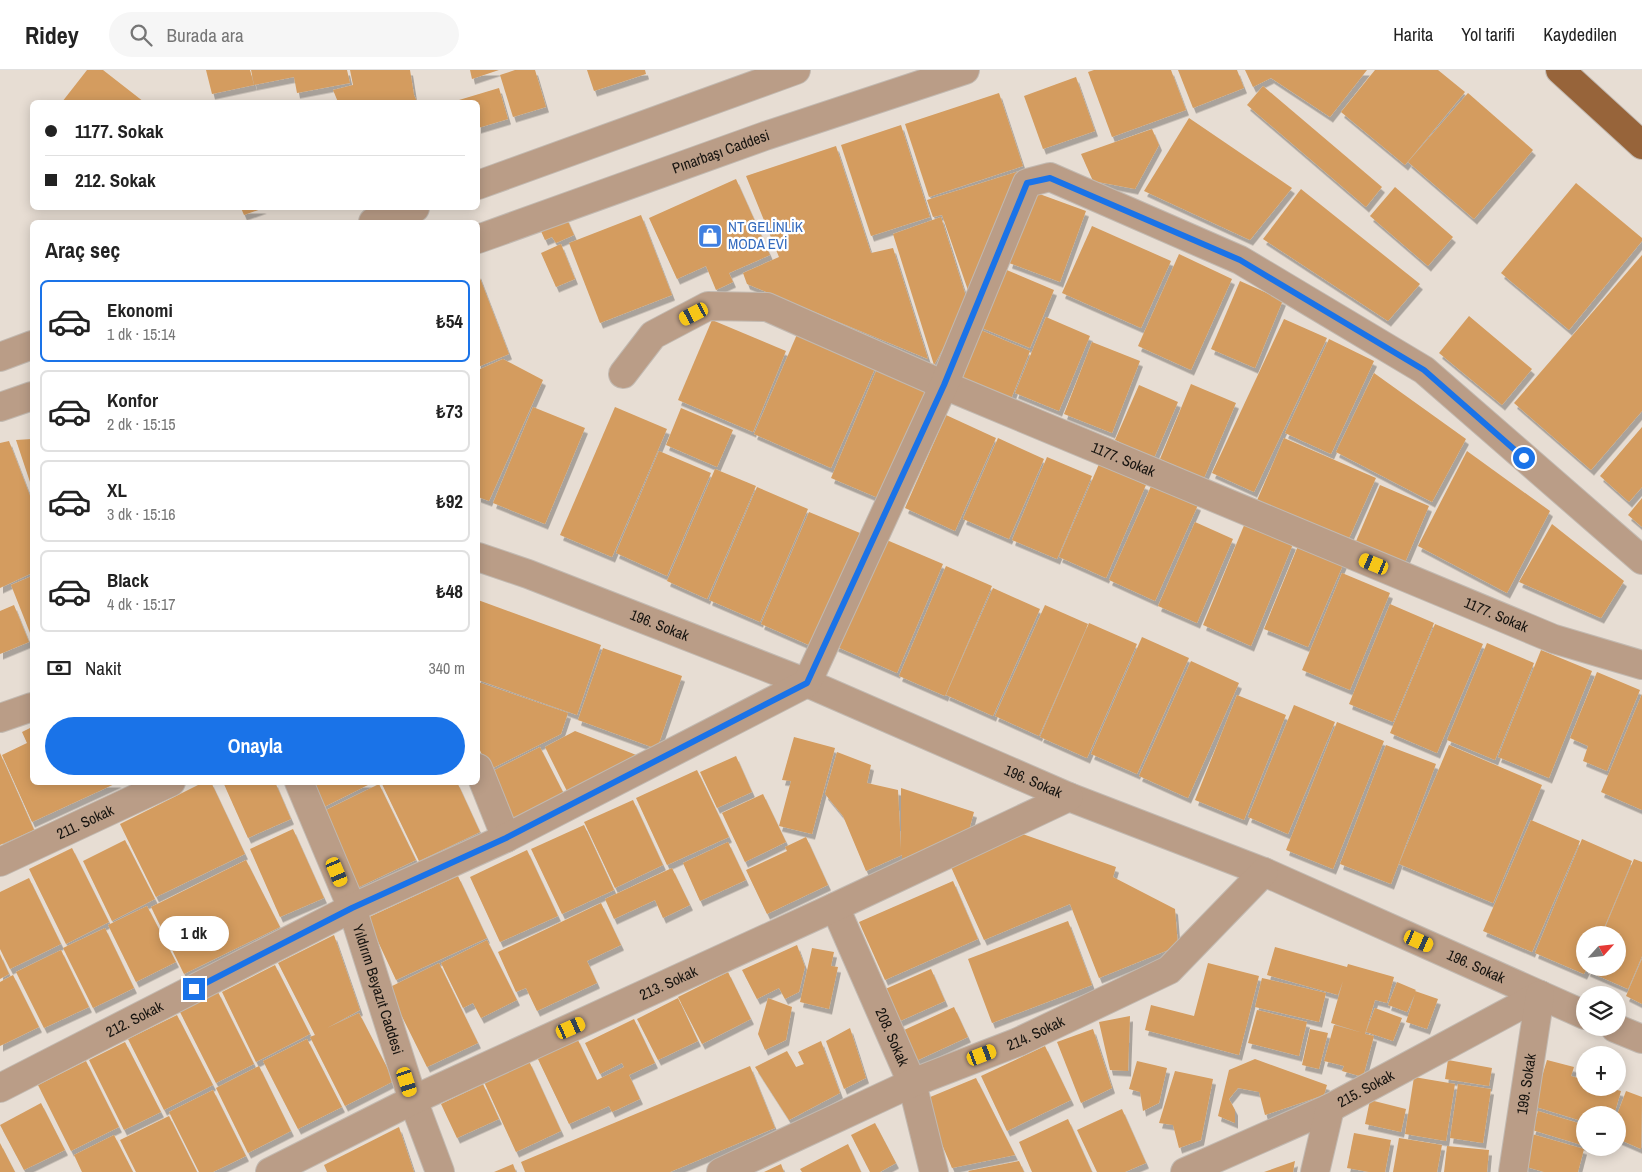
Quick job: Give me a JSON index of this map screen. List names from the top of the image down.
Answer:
{
  "streets": {
    "street": [
      "Pınarbaşı Caddesi",
      "1177. Sokak",
      "196. Sokak",
      "211. Sokak",
      "213. Sokak",
      "Yıldırım Beyazıt Caddesi",
      "212. Sokak",
      "214. Sokak",
      "208. Sokak",
      "199. Sokak",
      "215. Sokak"
    ]
  },
  "crossings": [
    ["196. Sokak", "213. Sokak"],
    ["196. Sokak", "212. Sokak"],
    ["196. Sokak", "214. Sokak"],
    ["196. Sokak", "199. Sokak"],
    ["196. Sokak", "215. Sokak"],
    ["213. Sokak", "Yıldırım Beyazıt Caddesi"],
    ["213. Sokak", "208. Sokak"],
    ["Yıldırım Beyazıt Caddesi", "212. Sokak"],
    ["214. Sokak", "208. Sokak"],
    ["199. Sokak", "215. Sokak"]
  ],
  "places": {
    "shop": ["NT GELİNLİK MODA EVİ"]
  },
  "north": "top right",
  "page": {
    "header": "Ridey",
    "search": "Burada ara",
    "nav": ["Harita", "Yol tarifi", "Kaydedilen"],
    "banner": ["1177. Sokak", "212. Sokak"],
    "heading": "Araç seç",
    "list": [
      {
        "name": "Ekonomi",
        "note": "1 dk · 15:14",
        "value": "₺54"
      },
      {
        "name": "Konfor",
        "note": "2 dk · 15:15",
        "value": "₺73"
      },
      {
        "name": "XL",
        "note": "3 dk · 15:16",
        "value": "₺92"
      },
      {
        "name": "Black",
        "note": "4 dk · 15:17",
        "value": "₺48"
      }
    ],
    "pay": ["Nakit", "340 m"],
    "buttons": "Onayla",
    "bubble": "1 dk",
    "map_buttons": ["+", "−"]
  }
}
